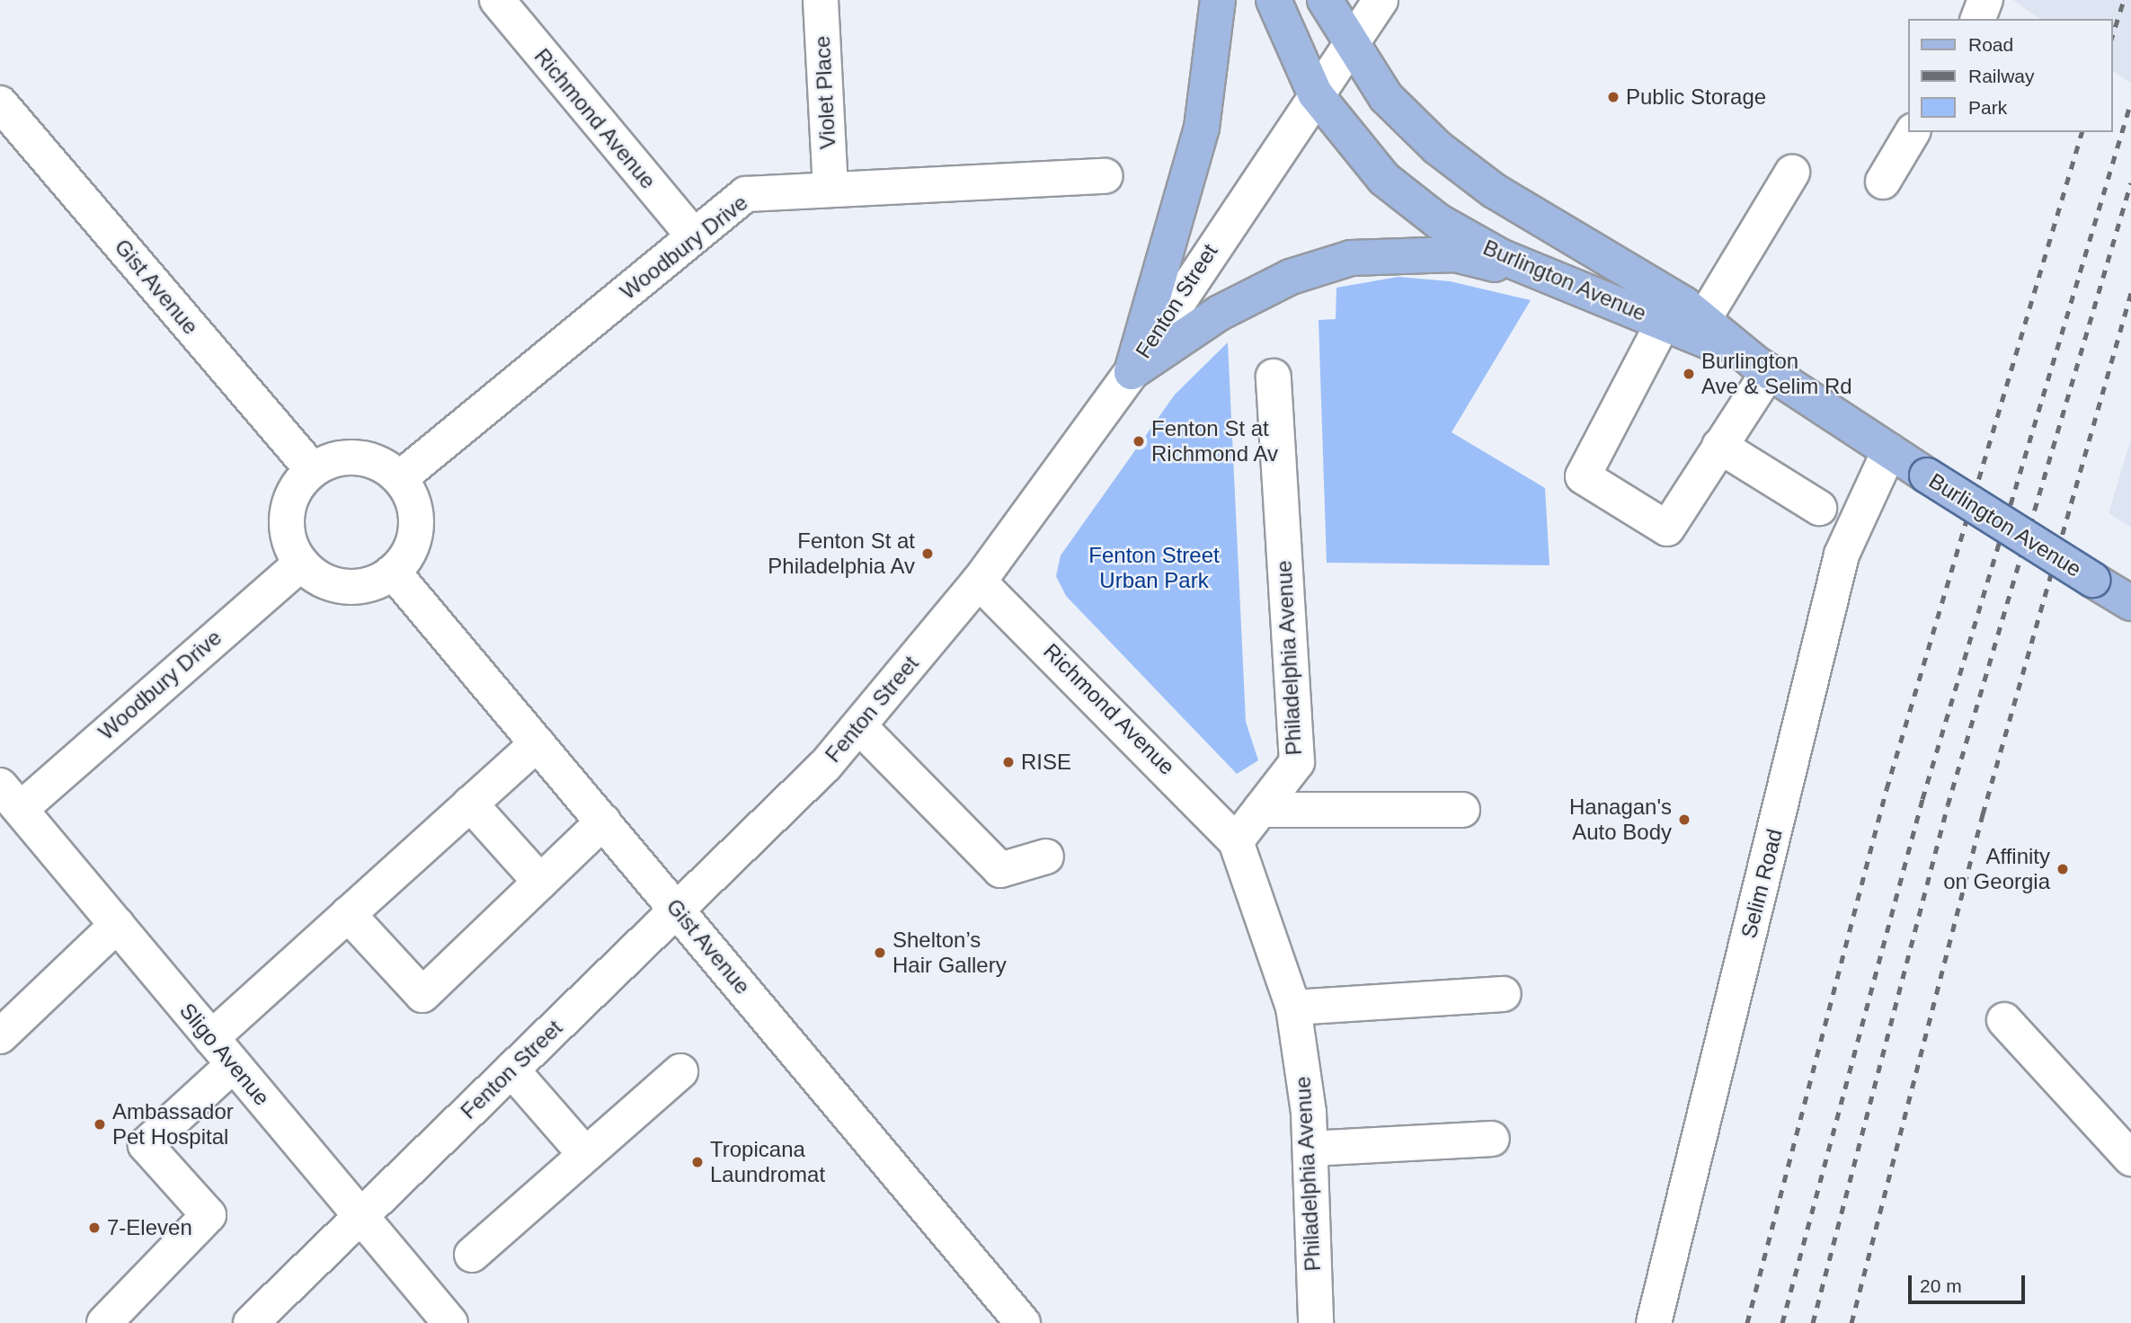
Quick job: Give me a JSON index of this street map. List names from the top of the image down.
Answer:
{
  "streets": {
    "main road": ["Burlington Avenue"],
    "street": [
      "Violet Place",
      "Richmond Avenue",
      "Woodbury Drive",
      "Gist Avenue",
      "Fenton Street",
      "Philadelphia Avenue",
      "Selim Road",
      "Sligo Avenue"
    ]
  },
  "crossings": [
    ["Violet Place", "Woodbury Drive"],
    ["Richmond Avenue", "Woodbury Drive"],
    ["Richmond Avenue", "Fenton Street"],
    ["Richmond Avenue", "Philadelphia Avenue"],
    ["Woodbury Drive", "Gist Avenue"],
    ["Woodbury Drive", "Sligo Avenue"],
    ["Burlington Avenue", "Fenton Street"],
    ["Burlington Avenue", "Selim Road"],
    ["Gist Avenue", "Fenton Street"],
    ["Fenton Street", "Sligo Avenue"]
  ],
  "parks": ["Fenton Street Urban Park"],
  "places": [
    "Public Storage",
    "Burlington Ave & Selim Rd",
    "Fenton St at Richmond Av",
    "Fenton St at Philadelphia Av",
    "RISE",
    "Hanagan's Auto Body",
    "Affinity on Georgia",
    "Shelton’s Hair Gallery",
    "Ambassador Pet Hospital",
    "Tropicana Laundromat",
    "7-Eleven"
  ],
  "legend": ["Road", "Railway", "Park"],
  "scale_bar": "20 m"
}
